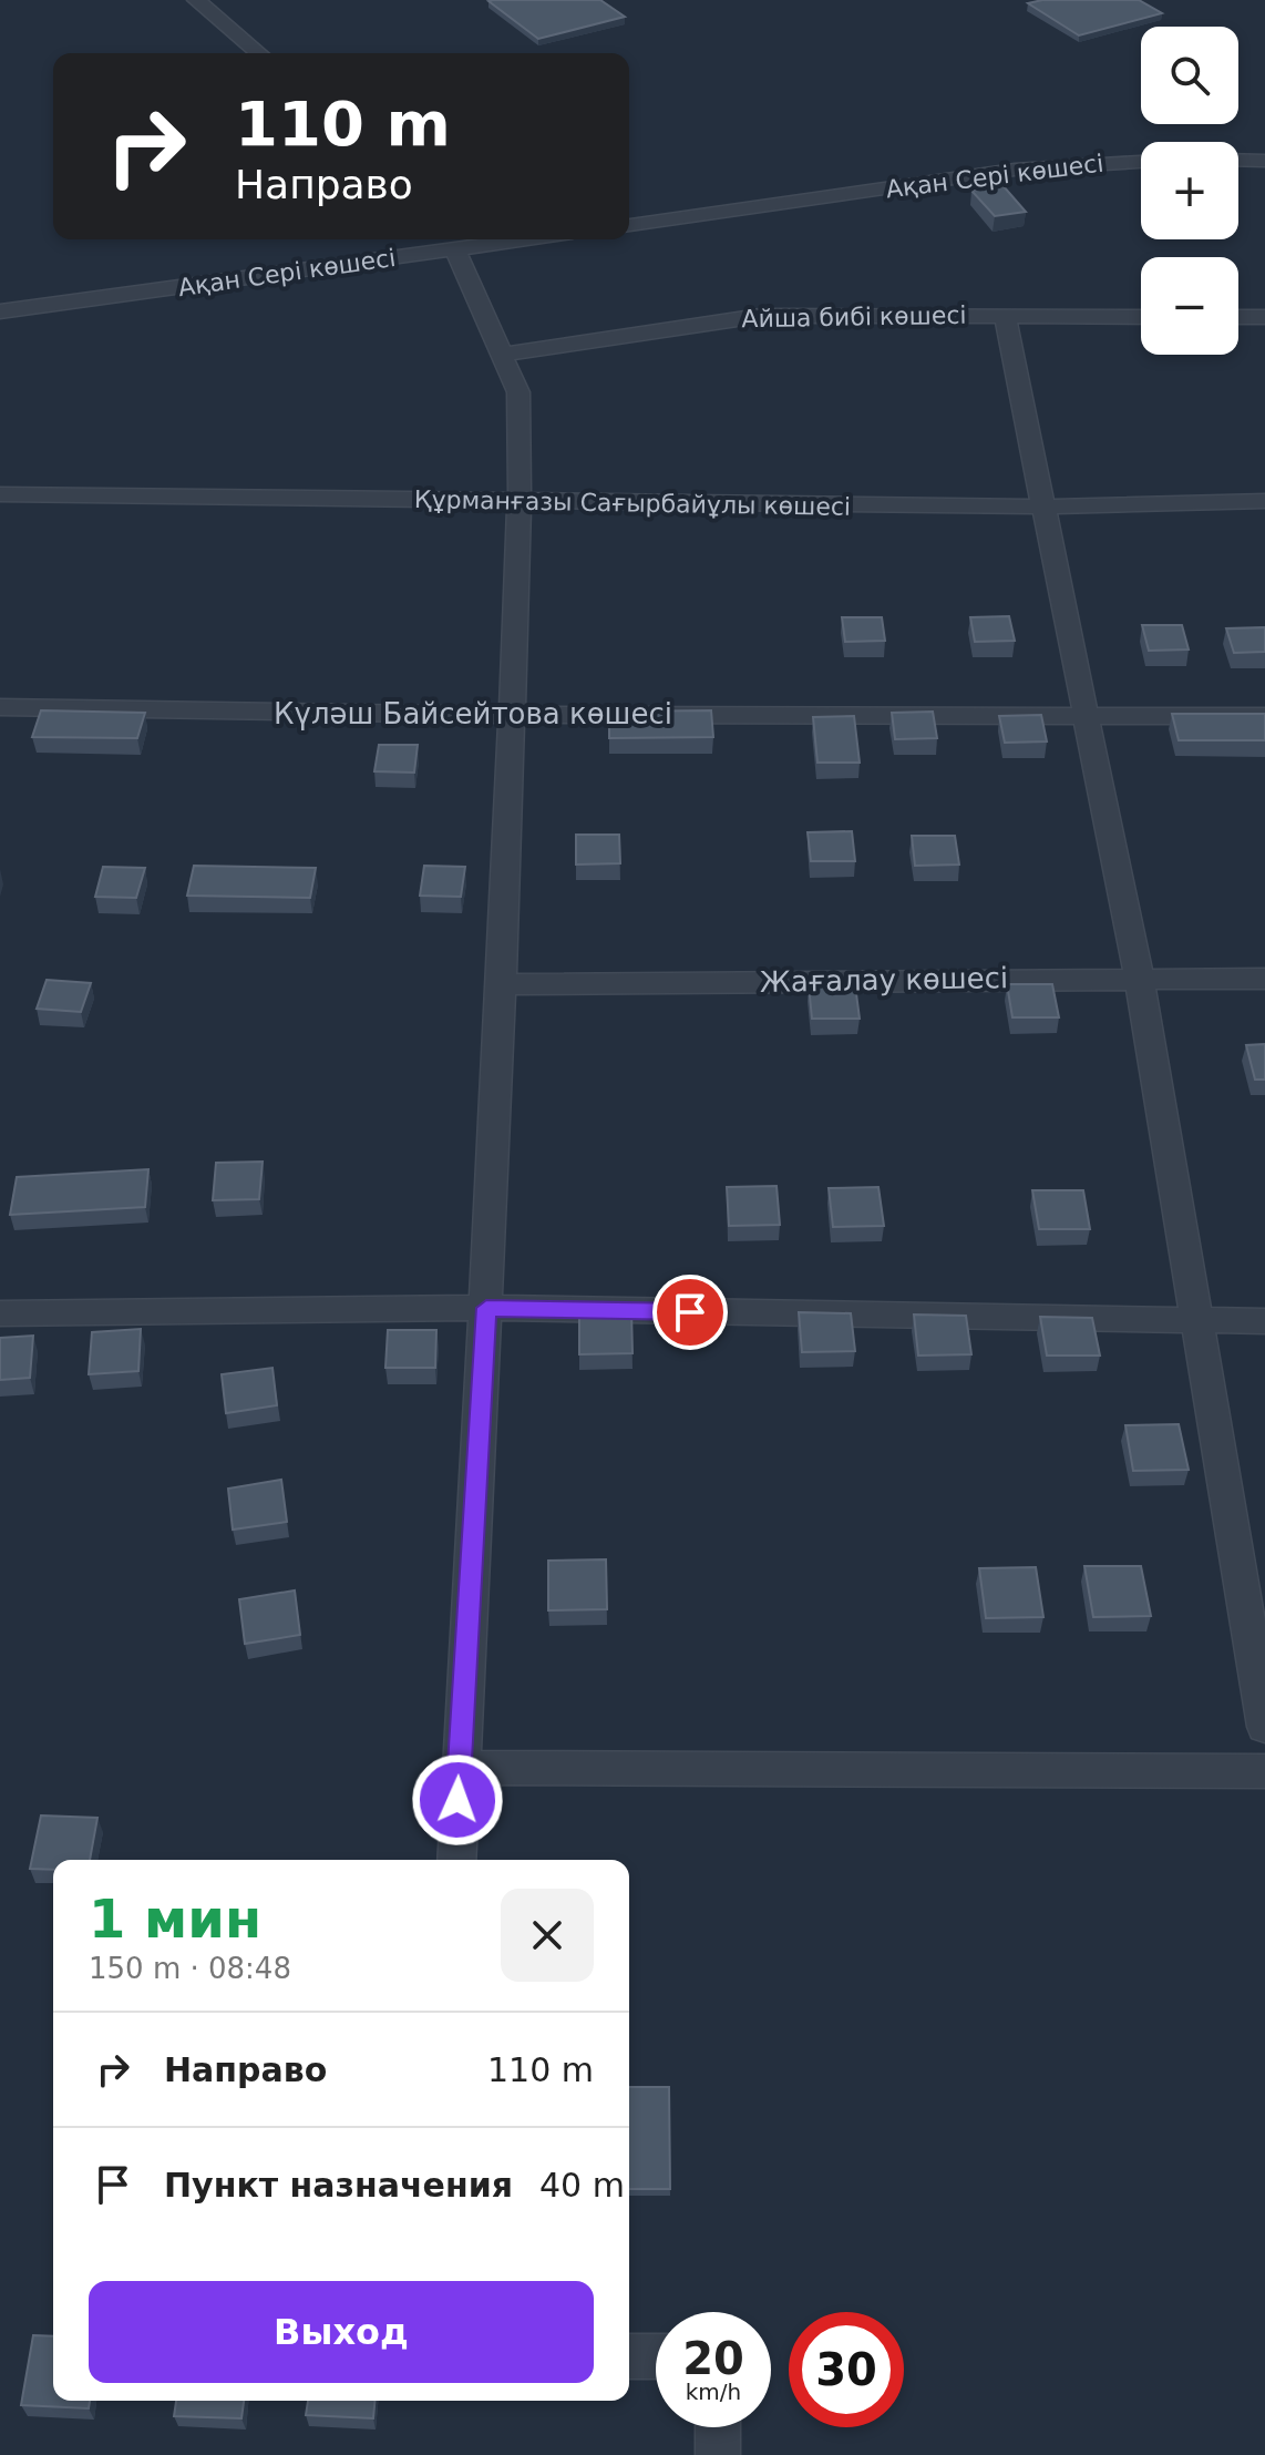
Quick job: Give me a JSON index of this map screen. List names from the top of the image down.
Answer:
{
  "streets": {
    "street": [
      "Ақан Сері көшесі",
      "Айша бибі көшесі",
      "Құрманғазы Сағырбайұлы көшесі",
      "Күләш Байсейтова көшесі",
      "Жағалау көшесі"
    ]
  },
  "page": {
    "map_buttons": ["+", "−"],
    "turn": ["110 m", "Направо"],
    "heading": ["1 мин", "150 m · 08:48"],
    "list": [
      {
        "name": "Направо",
        "value": "110 m"
      },
      {
        "name": "Пункт назначения",
        "value": "40 m"
      }
    ],
    "buttons": "Выход",
    "speed": "20 km/h",
    "limit": "30"
  }
}
